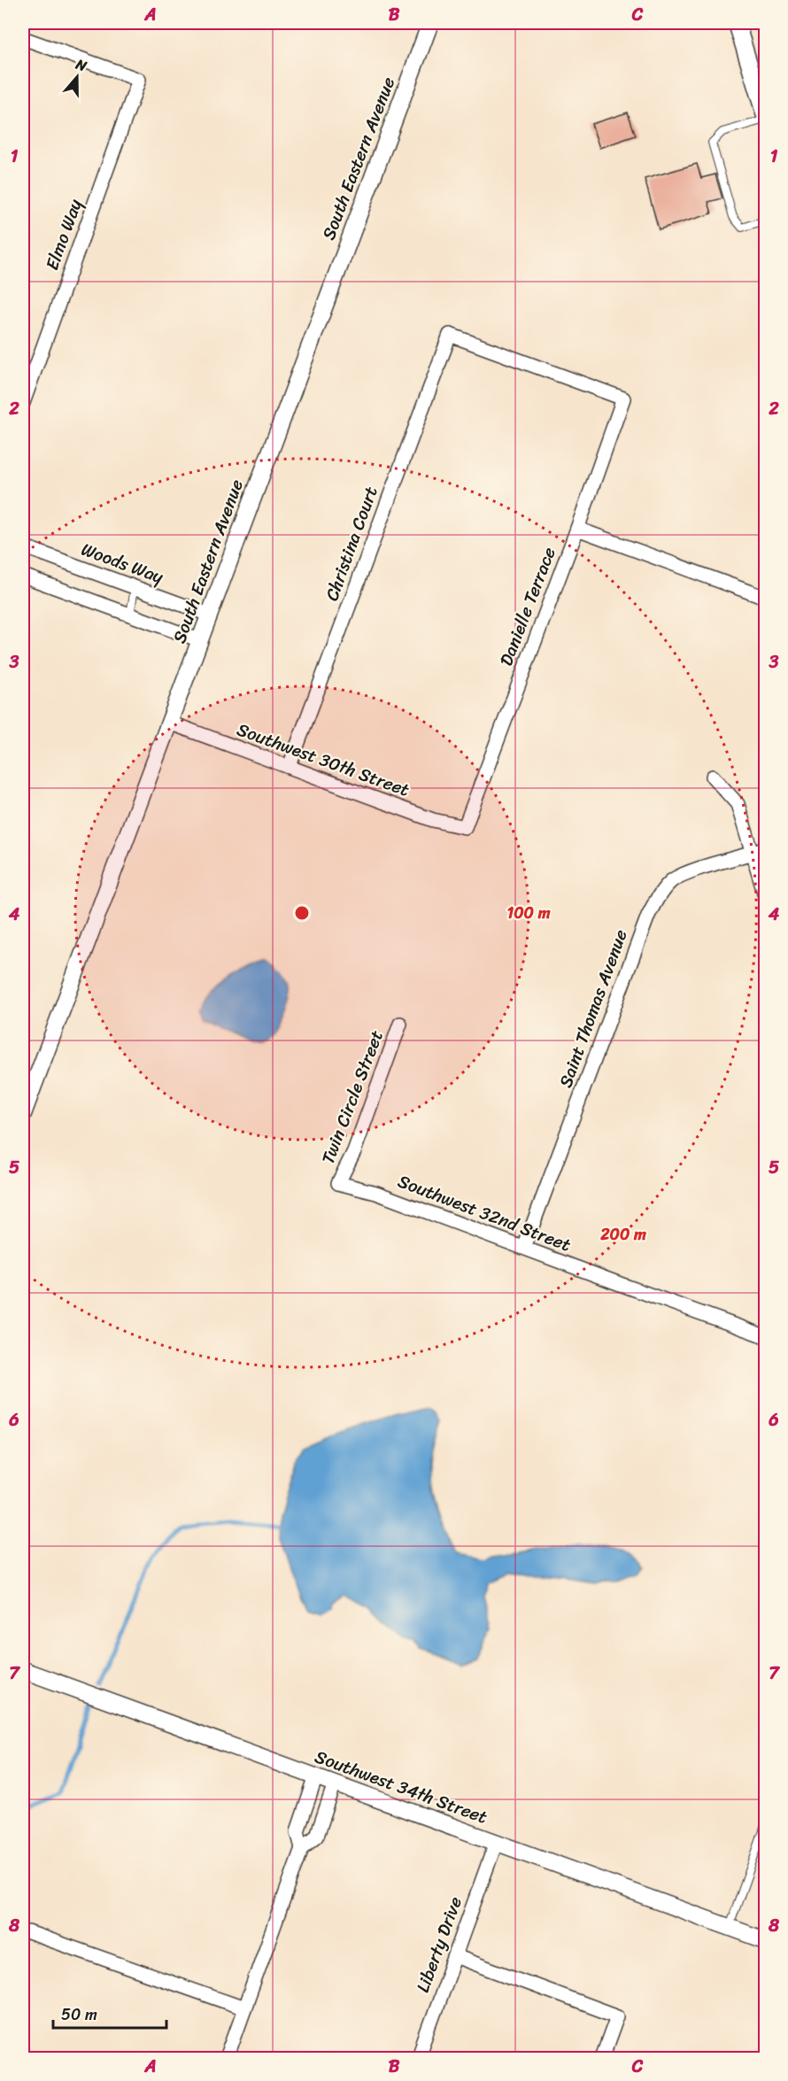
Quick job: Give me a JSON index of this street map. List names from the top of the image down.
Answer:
{
  "streets": {
    "street": [
      "South Eastern Avenue",
      "Elmo Way",
      "Christina Court",
      "Woods Way",
      "Danielle Terrace",
      "Southwest 30th Street",
      "Saint Thomas Avenue",
      "Twin Circle Street",
      "Southwest 32nd Street",
      "Southwest 34th Street",
      "Liberty Drive"
    ]
  },
  "crossings": [
    ["South Eastern Avenue", "Woods Way"],
    ["South Eastern Avenue", "Southwest 30th Street"],
    ["Christina Court", "Danielle Terrace"],
    ["Christina Court", "Southwest 30th Street"],
    ["Danielle Terrace", "Southwest 30th Street"],
    ["Saint Thomas Avenue", "Southwest 32nd Street"],
    ["Twin Circle Street", "Southwest 32nd Street"],
    ["Southwest 34th Street", "Liberty Drive"]
  ],
  "scale_bar": "50 m",
  "north": "top",
  "grid": {
    "columns": ["A", "B", "C"],
    "rows": [
      "1",
      "2",
      "3",
      "4",
      "5",
      "6",
      "7",
      "8"
    ]
  },
  "rings": ["100 m", "200 m"]
}
